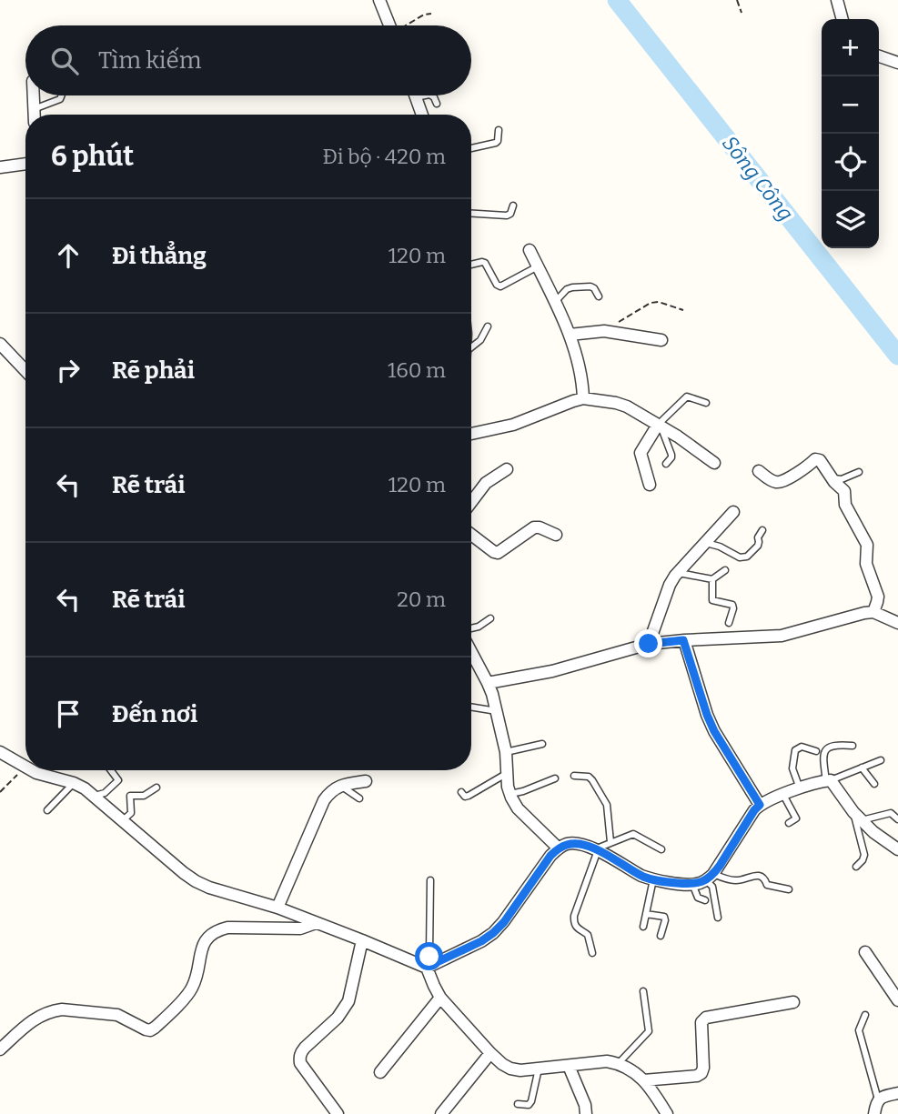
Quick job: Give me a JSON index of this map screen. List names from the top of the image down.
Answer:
{
  "water": ["Sông Công"],
  "page": {
    "map_buttons": ["+", "−"],
    "search": "Tìm kiếm",
    "heading": ["6 phút", "Đi bộ · 420 m"],
    "list": [
      ["Đi thẳng", "120 m"],
      ["Rẽ phải", "160 m"],
      ["Rẽ trái", "120 m"],
      ["Rẽ trái", "20 m"],
      "Đến nơi"
    ]
  }
}
